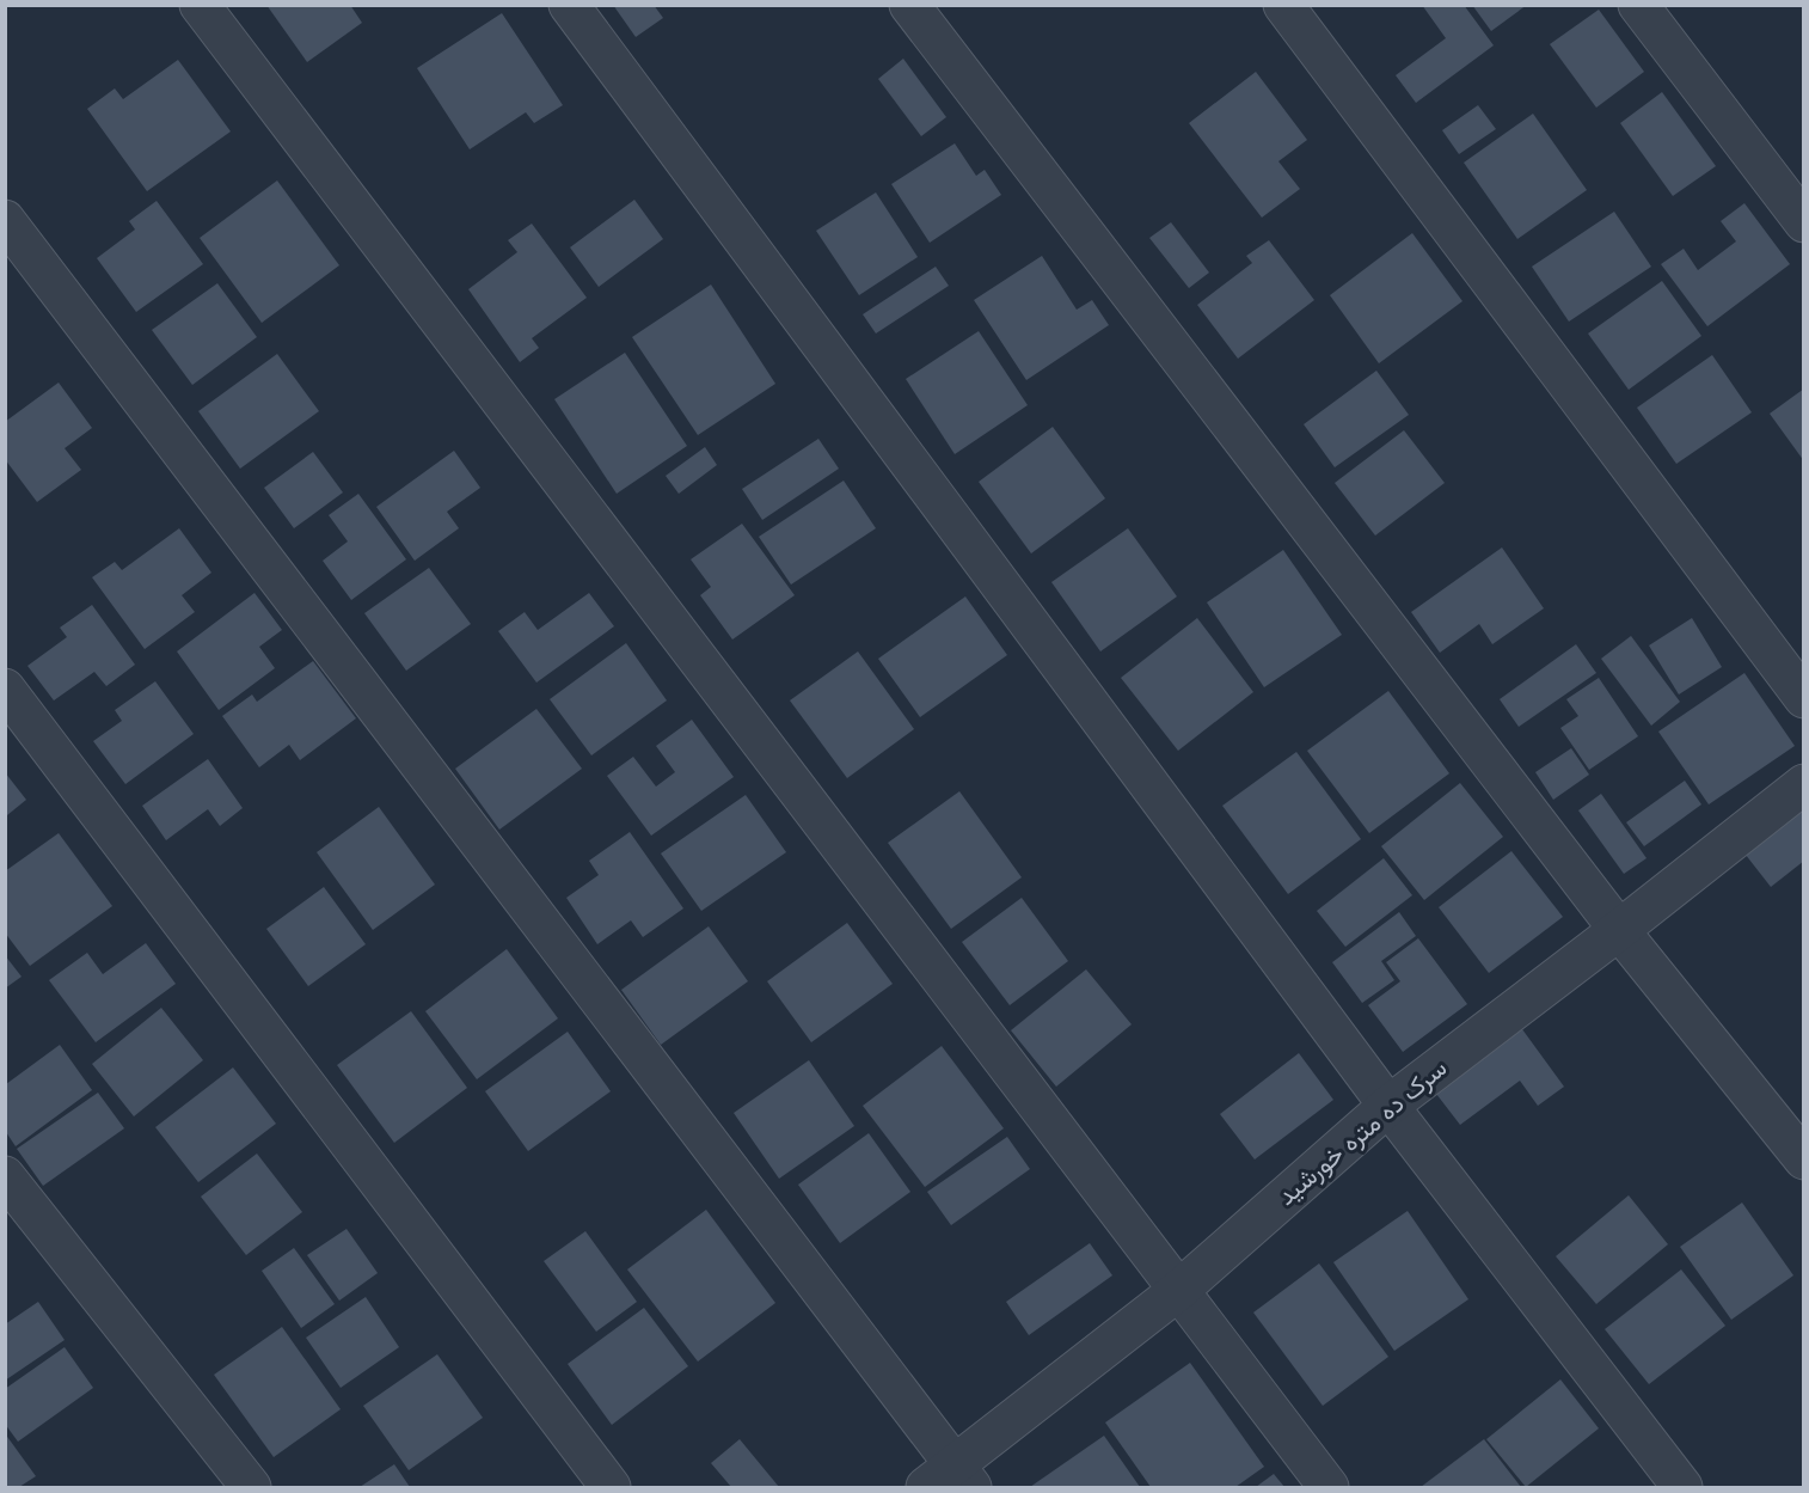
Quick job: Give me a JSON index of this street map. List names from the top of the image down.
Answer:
{
  "streets": {
    "street": ["سرک ده متره خورشید"]
  }
}
